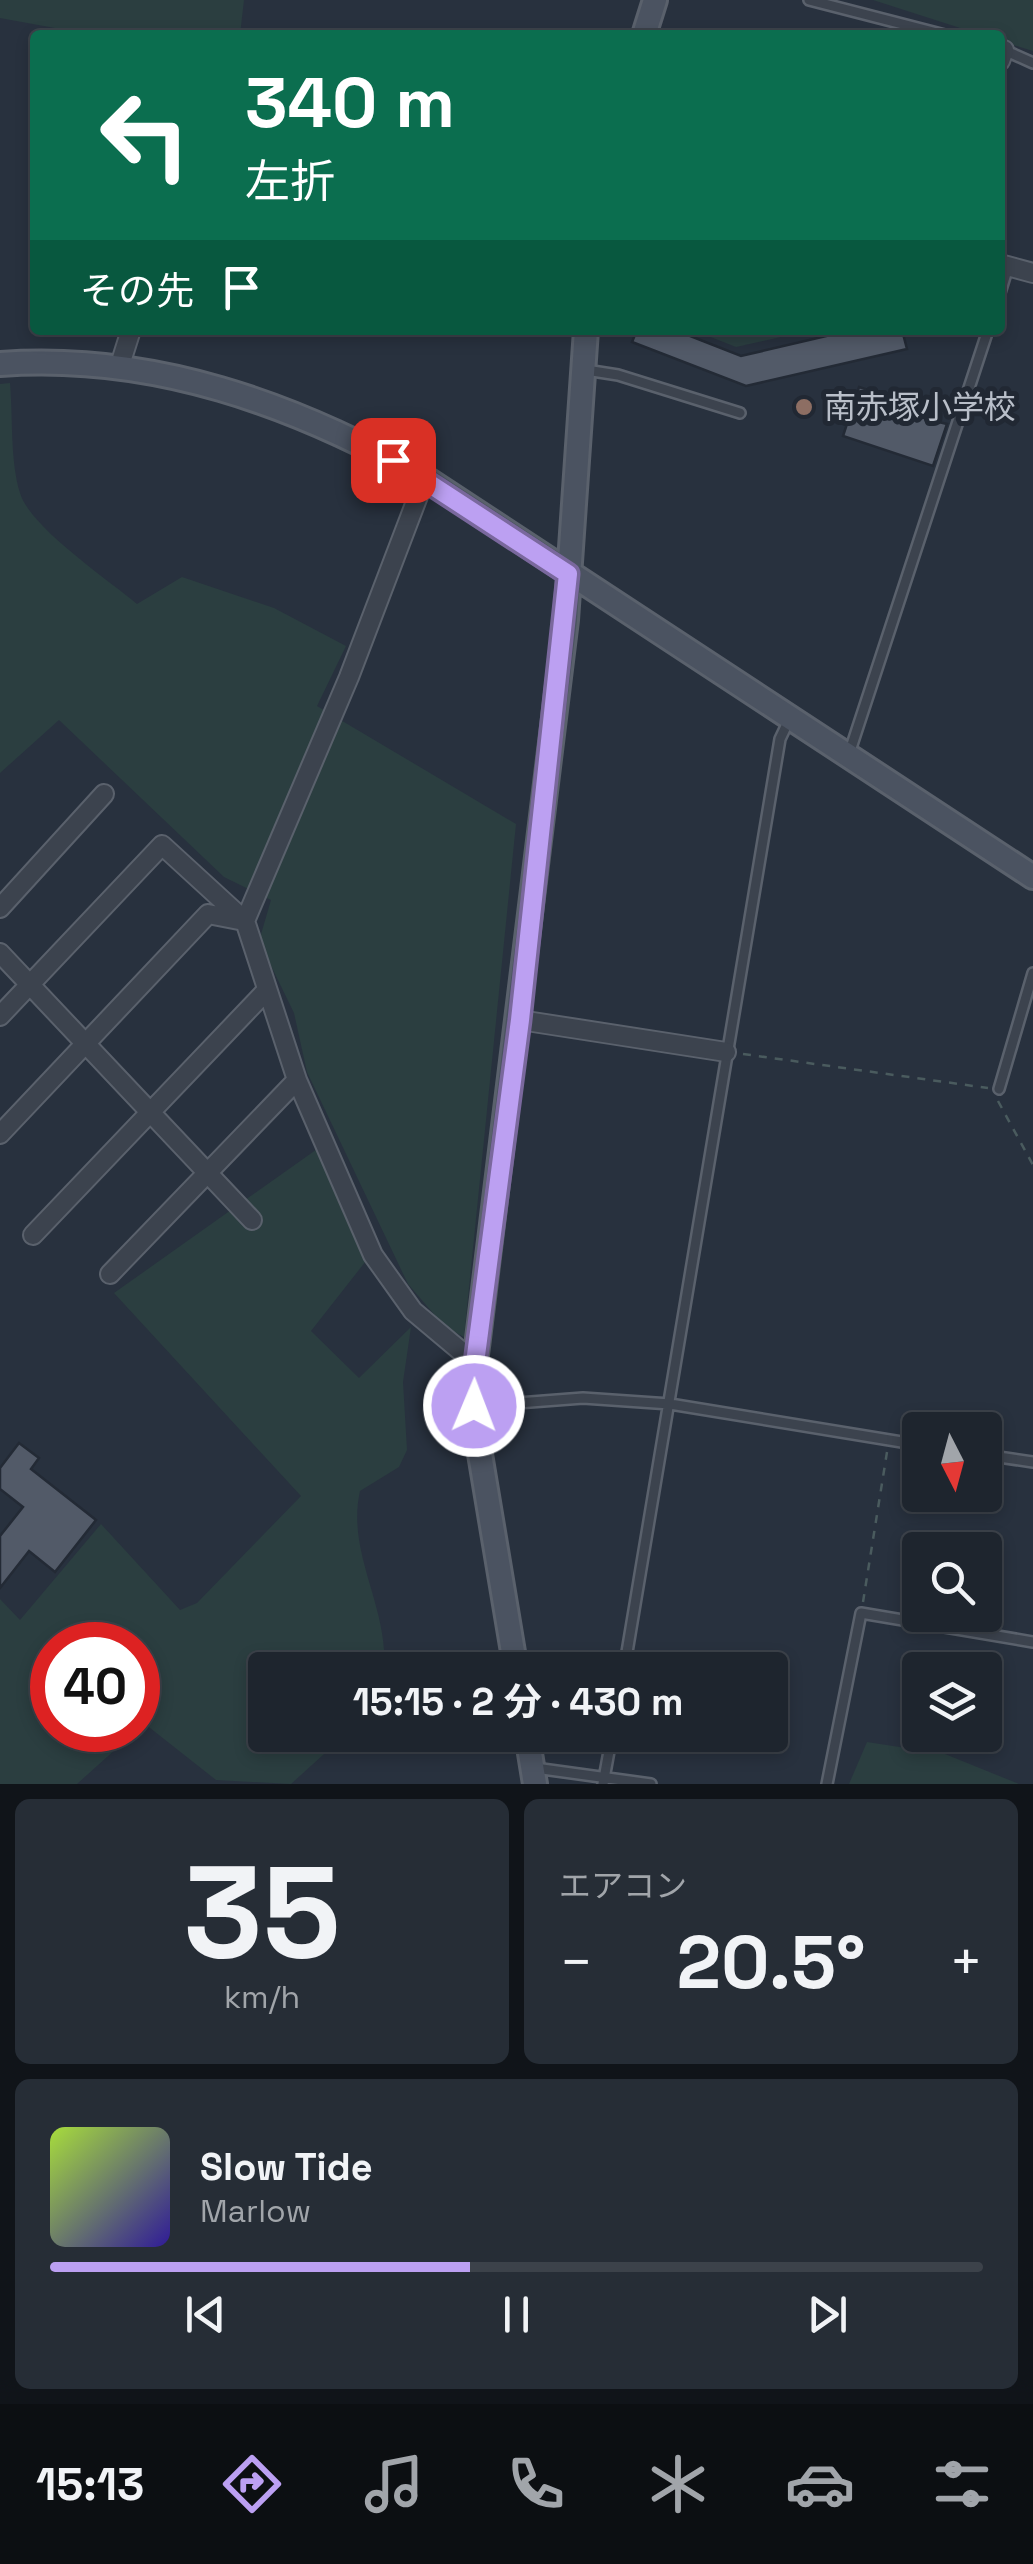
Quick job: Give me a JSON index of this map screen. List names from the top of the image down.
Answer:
{
  "places": ["南赤塚小学校"],
  "north": "bottom",
  "page": {
    "turn": ["340 m", "左折"],
    "then": "その先",
    "limit": "40",
    "trip": "15:15 · 2 分 · 430 m",
    "tile": [
      ["35", "km/h"],
      "エアコン"
    ],
    "heat": ["−", "20.5°", "+"],
    "song": ["Slow Tide", "Marlow"],
    "tabs": "15:13"
  }
}
